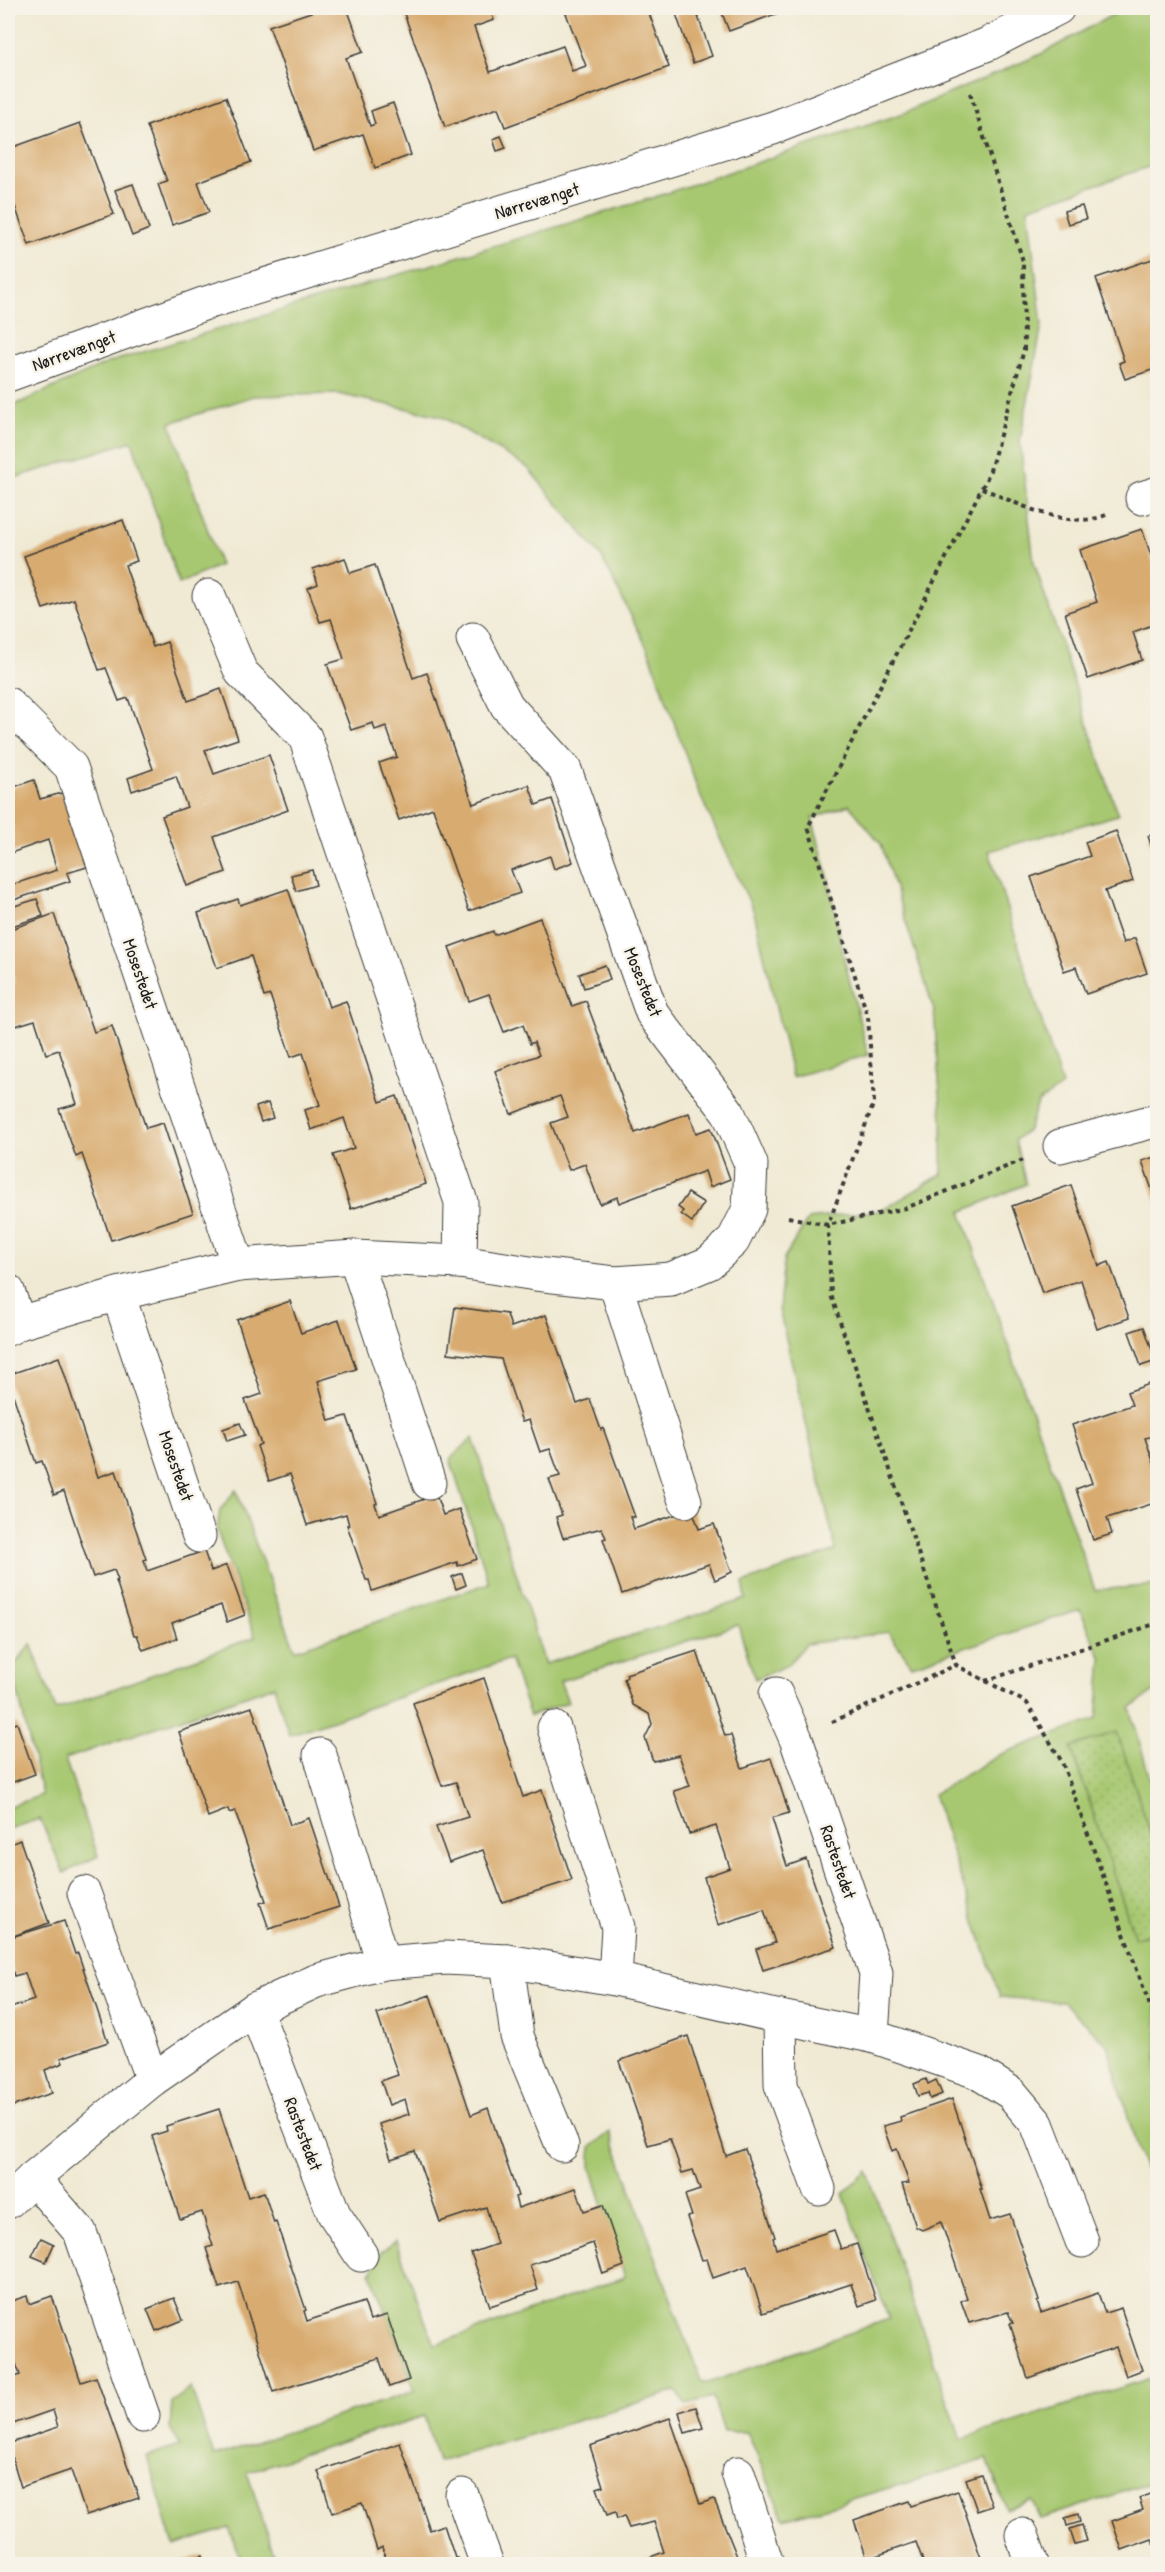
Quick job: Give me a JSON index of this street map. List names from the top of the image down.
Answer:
{
  "streets": {
    "street": ["Nørrevænget", "Mosestedet", "Rastestedet"]
  }
}
